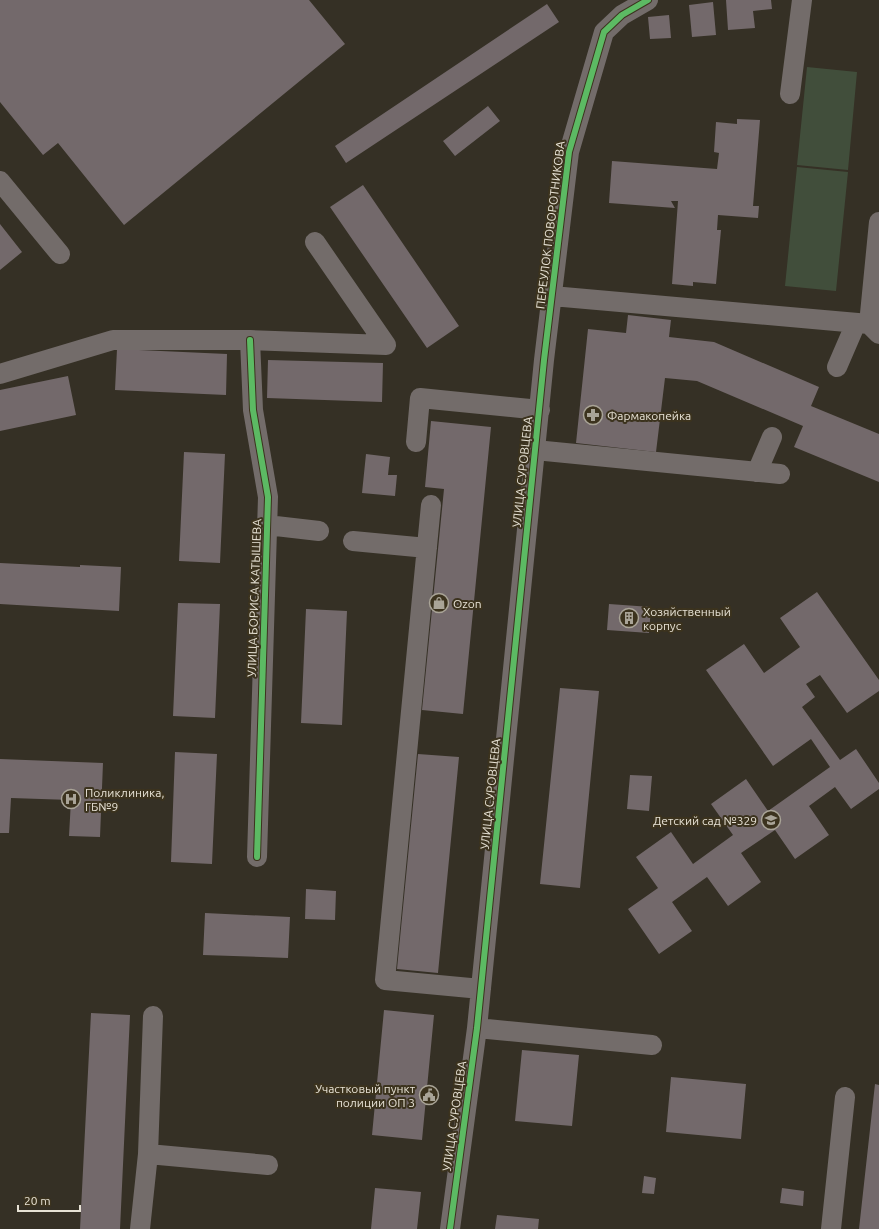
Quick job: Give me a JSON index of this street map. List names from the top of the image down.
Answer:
{
  "streets": {
    "street": ["ПЕРЕУЛОК ПОВОРОТНИКОВА", "УЛИЦА СУРОВЦЕВА", "УЛИЦА БОРИСА КАТЫШЕВА"]
  },
  "crossings": [
    ["ПЕРЕУЛОК ПОВОРОТНИКОВА", "УЛИЦА СУРОВЦЕВА"]
  ],
  "places": {
    "pharmacy": ["Фармакопейка"],
    "shop": ["Ozon"],
    "building": ["Хозяйственный корпус"],
    "hospital": ["Поликлиника, ГБ№9"],
    "school or university": ["Детский сад №329"],
    "public building": ["Участковый пункт полиции ОП 3"]
  },
  "scale_bar": "20 m"
}
